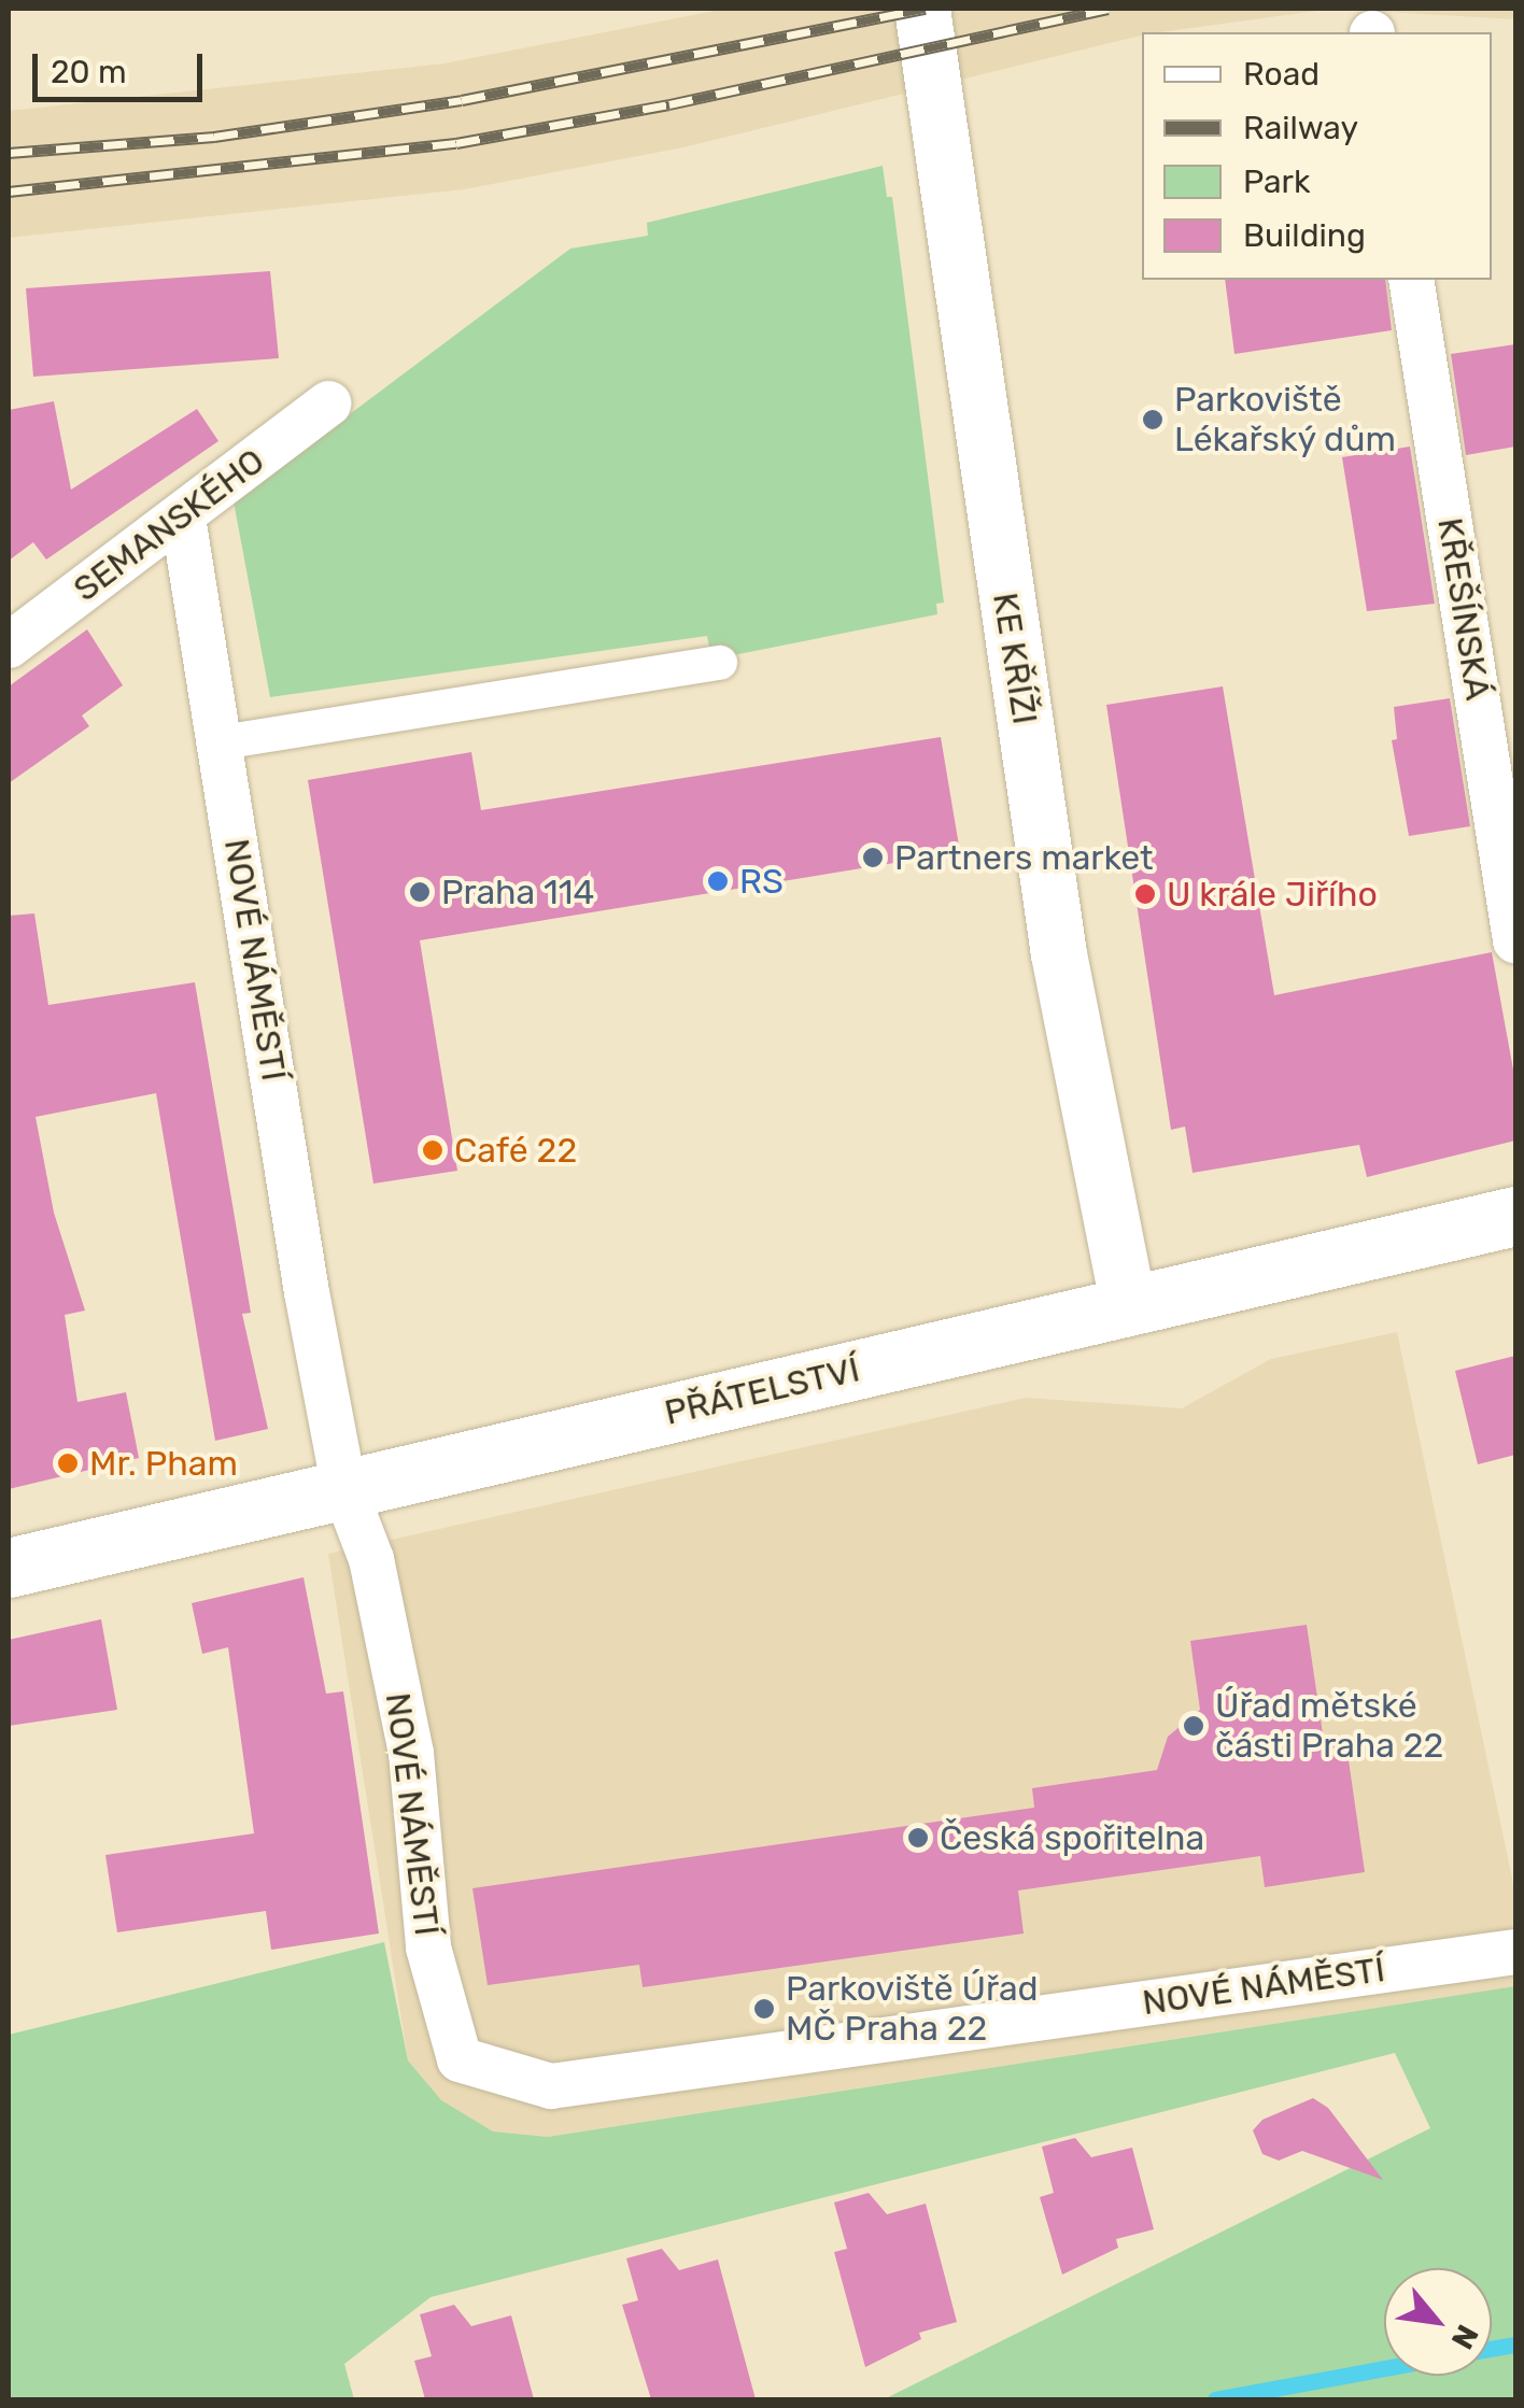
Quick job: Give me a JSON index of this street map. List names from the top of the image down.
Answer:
{
  "streets": {
    "main road": ["PŘÁTELSTVÍ"],
    "street": [
      "SEMANSKÉHO",
      "KŘEŠÍNSKÁ",
      "KE KŘÍŽI",
      "NOVÉ NÁMĚSTÍ"
    ]
  },
  "crossings": [
    ["SEMANSKÉHO", "NOVÉ NÁMĚSTÍ"],
    ["KE KŘÍŽI", "PŘÁTELSTVÍ"],
    ["NOVÉ NÁMĚSTÍ", "PŘÁTELSTVÍ"]
  ],
  "places": [
    "Parkoviště Lékařský dům",
    "Partners market",
    "RS",
    "Praha 114",
    "U krále Jiřího",
    "Café 22",
    "Mr. Pham",
    "Úřad mětské části Praha 22",
    "Česká spořitelna",
    "Parkoviště Úřad MČ Praha 22"
  ],
  "legend": [
    "Road",
    "Railway",
    "Park",
    "Building"
  ],
  "scale_bar": "20 m",
  "north": "bottom right"
}
